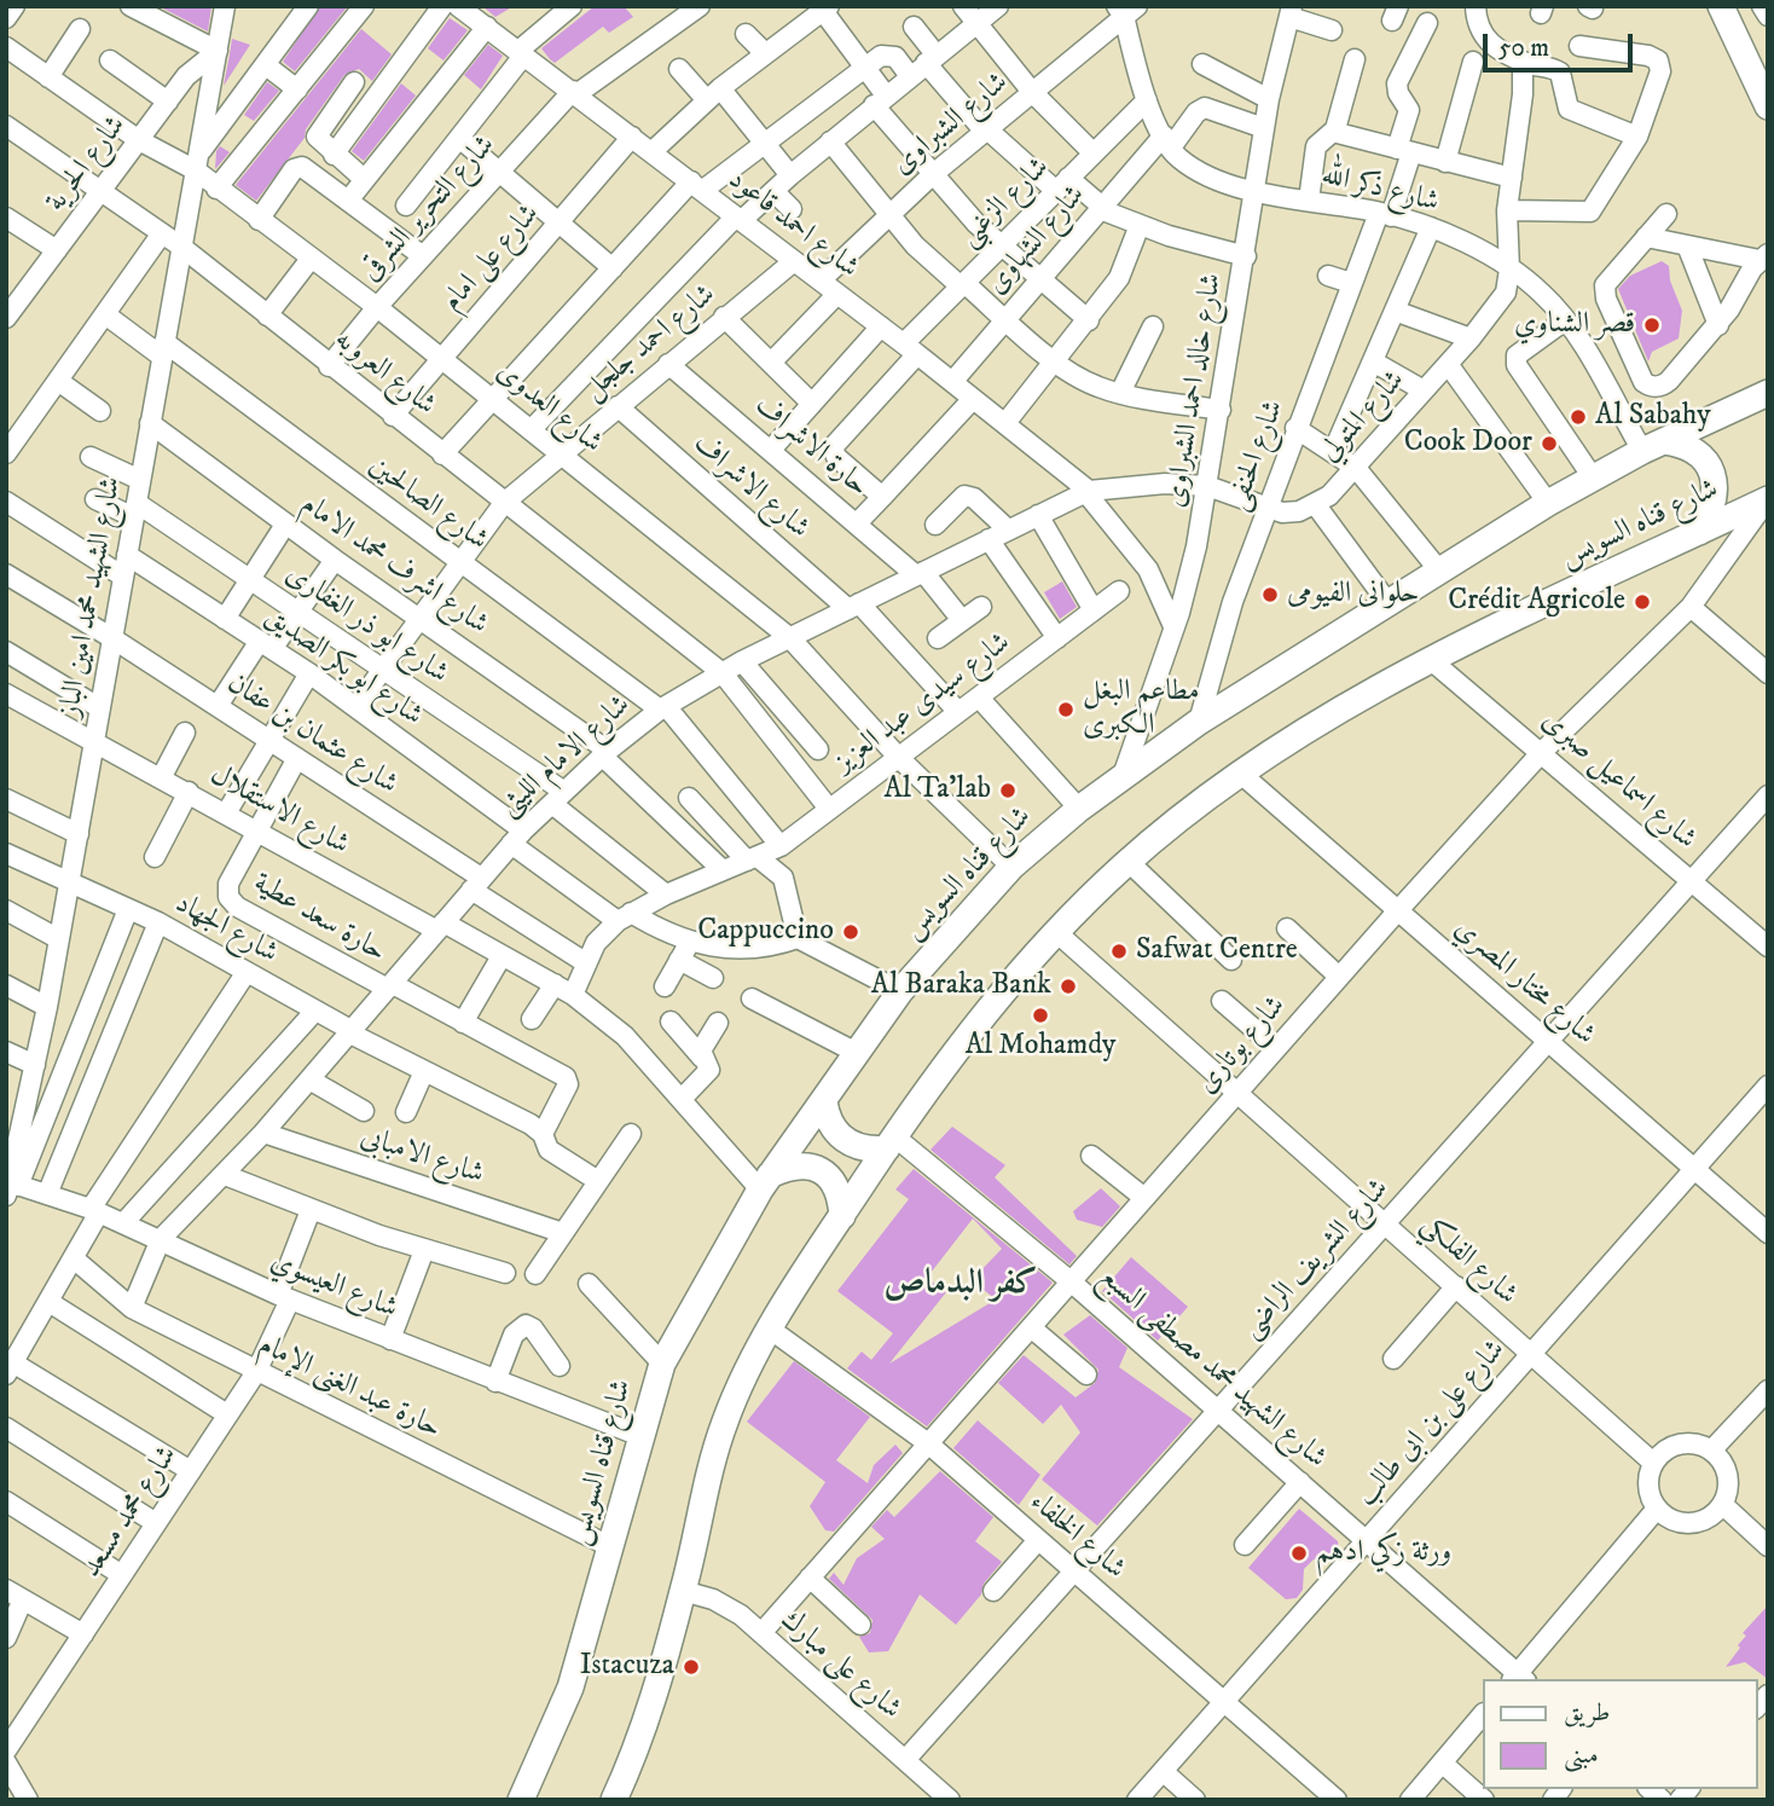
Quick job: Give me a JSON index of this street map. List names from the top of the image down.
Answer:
{
  "streets": {
    "main road": ["شارع قناه السويس"],
    "street": [
      "شارع الشبراوى",
      "شارع الحرية",
      "شارع ذكر الله",
      "شارع الزغبى",
      "شارع التحرير الشرقى",
      "شارع احمد قاعود",
      "شارع الشهاوى",
      "شارع على امام",
      "شارع احمد جلجل",
      "شارع العروبه",
      "شارع خالد احمد الشبراوى",
      "شارع العدوى",
      "شارع المتولي",
      "حارة الاشراف",
      "شارع الحنفى",
      "شارع الاشراف",
      "شارع الصالحين",
      "شارع اشرف محمد الامام",
      "شارع الشهيد محمد امين الباز",
      "شارع ابو ذر الغفارى",
      "شارع ابو بكر الصديق",
      "شارع سيدى عبد العزيز",
      "شارع عثمان بن عفان",
      "شارع الامام الليثى",
      "شارع اسماعيل صبرى",
      "شارع الاستقلال",
      "حارة سعد عطية",
      "شارع الجهاد",
      "شارع مختار المصري",
      "شارع بوتارى",
      "شارع الامبابى",
      "شارع الشريف الراضى",
      "شارع الفلكي",
      "شارع العيسوي",
      "شارع الشهيد محمد مصطفى السبع",
      "حارة عبد الغنى الإمام",
      "شارع على بن ابى طالب",
      "شارع محمد مسعد",
      "شارع الخلفاء",
      "شارع على مبارك"
    ]
  },
  "crossings": [
    ["شارع الشبراوى", "شارع احمد قاعود"],
    ["شارع الحرية", "شارع العروبه"],
    ["شارع الحرية", "شارع العدوى"],
    ["شارع الحرية", "شارع الشهيد محمد امين الباز"],
    ["شارع ذكر الله", "شارع الشهاوى"],
    ["شارع ذكر الله", "شارع خالد احمد الشبراوى"],
    ["شارع ذكر الله", "شارع المتولي"],
    ["شارع ذكر الله", "شارع الحنفى"],
    ["شارع ذكر الله", "شارع قناه السويس"],
    ["شارع الزغبى", "شارع احمد قاعود"],
    ["شارع التحرير الشرقى", "شارع احمد قاعود"],
    ["شارع التحرير الشرقى", "شارع العروبه"],
    ["شارع التحرير الشرقى", "شارع العدوى"],
    ["شارع احمد قاعود", "شارع الشهاوى"],
    ["شارع احمد قاعود", "شارع على امام"],
    ["شارع احمد قاعود", "شارع احمد جلجل"],
    ["شارع احمد قاعود", "شارع خالد احمد الشبراوى"],
    ["شارع احمد قاعود", "شارع الامام الليثى"],
    ["شارع الشهاوى", "شارع خالد احمد الشبراوى"],
    ["شارع على امام", "شارع العروبه"],
    ["شارع على امام", "شارع العدوى"],
    ["شارع احمد جلجل", "شارع العروبه"],
    ["شارع احمد جلجل", "شارع العدوى"],
    ["شارع احمد جلجل", "حارة الاشراف"],
    ["شارع احمد جلجل", "شارع الاشراف"],
    ["شارع احمد جلجل", "شارع الصالحين"],
    ["شارع احمد جلجل", "شارع اشرف محمد الامام"],
    ["شارع احمد جلجل", "شارع ابو ذر الغفارى"],
    ["شارع احمد جلجل", "شارع ابو بكر الصديق"],
    ["شارع العروبه", "شارع الشهيد محمد امين الباز"],
    ["شارع العروبه", "شارع سيدى عبد العزيز"],
    ["شارع العروبه", "شارع الامام الليثى"],
    ["شارع خالد احمد الشبراوى", "شارع المتولي"],
    ["شارع خالد احمد الشبراوى", "شارع قناه السويس"],
    ["شارع خالد احمد الشبراوى", "شارع الامام الليثى"],
    ["شارع العدوى", "شارع قناه السويس"],
    ["شارع العدوى", "شارع الشهيد محمد امين الباز"],
    ["شارع العدوى", "شارع سيدى عبد العزيز"],
    ["شارع العدوى", "شارع الامام الليثى"],
    ["شارع المتولي", "شارع الحنفى"],
    ["شارع المتولي", "شارع الامام الليثى"],
    ["حارة الاشراف", "شارع الامام الليثى"],
    ["شارع الحنفى", "شارع قناه السويس"],
    ["شارع الاشراف", "شارع سيدى عبد العزيز"],
    ["شارع الاشراف", "شارع الامام الليثى"],
    ["شارع الصالحين", "شارع الشهيد محمد امين الباز"],
    ["شارع الصالحين", "شارع سيدى عبد العزيز"],
    ["شارع الصالحين", "شارع الامام الليثى"],
    ["شارع قناه السويس", "شارع اسماعيل صبرى"],
    ["شارع قناه السويس", "شارع الاستقلال"],
    ["شارع قناه السويس", "شارع مختار المصري"],
    ["شارع قناه السويس", "شارع بوتارى"],
    ["شارع قناه السويس", "شارع الفلكي"],
    ["شارع قناه السويس", "شارع العيسوي"],
    ["شارع قناه السويس", "شارع الشهيد محمد مصطفى السبع"],
    ["شارع قناه السويس", "حارة عبد الغنى الإمام"],
    ["شارع قناه السويس", "شارع الخلفاء"],
    ["شارع قناه السويس", "شارع على مبارك"],
    ["شارع اشرف محمد الامام", "شارع الشهيد محمد امين الباز"],
    ["شارع اشرف محمد الامام", "شارع سيدى عبد العزيز"],
    ["شارع اشرف محمد الامام", "شارع الامام الليثى"],
    ["شارع الشهيد محمد امين الباز", "شارع ابو ذر الغفارى"],
    ["شارع الشهيد محمد امين الباز", "شارع ابو بكر الصديق"],
    ["شارع الشهيد محمد امين الباز", "شارع عثمان بن عفان"],
    ["شارع الشهيد محمد امين الباز", "شارع الاستقلال"],
    ["شارع الشهيد محمد امين الباز", "شارع الجهاد"],
    ["شارع الشهيد محمد امين الباز", "شارع العيسوي"],
    ["شارع ابو ذر الغفارى", "شارع سيدى عبد العزيز"],
    ["شارع ابو ذر الغفارى", "شارع الامام الليثى"],
    ["شارع ابو بكر الصديق", "شارع سيدى عبد العزيز"],
    ["شارع ابو بكر الصديق", "شارع الامام الليثى"],
    ["شارع سيدى عبد العزيز", "شارع عثمان بن عفان"],
    ["شارع سيدى عبد العزيز", "شارع الاستقلال"],
    ["شارع عثمان بن عفان", "شارع الامام الليثى"],
    ["شارع عثمان بن عفان", "حارة سعد عطية"],
    ["شارع الامام الليثى", "شارع الاستقلال"],
    ["شارع الامام الليثى", "حارة سعد عطية"],
    ["شارع الامام الليثى", "شارع الجهاد"],
    ["شارع الامام الليثى", "شارع الامبابى"],
    ["شارع الامام الليثى", "شارع العيسوي"],
    ["شارع الامام الليثى", "حارة عبد الغنى الإمام"],
    ["شارع اسماعيل صبرى", "شارع بوتارى"],
    ["شارع اسماعيل صبرى", "شارع الشريف الراضى"],
    ["شارع الاستقلال", "حارة سعد عطية"],
    ["شارع مختار المصري", "شارع بوتارى"],
    ["شارع مختار المصري", "شارع الشريف الراضى"],
    ["شارع مختار المصري", "شارع على بن ابى طالب"],
    ["شارع بوتارى", "شارع الفلكي"],
    ["شارع بوتارى", "شارع الشهيد محمد مصطفى السبع"],
    ["شارع بوتارى", "شارع الخلفاء"],
    ["شارع بوتارى", "شارع على مبارك"],
    ["شارع الشريف الراضى", "شارع الفلكي"],
    ["شارع الشريف الراضى", "شارع الشهيد محمد مصطفى السبع"],
    ["شارع الشريف الراضى", "شارع الخلفاء"],
    ["شارع الشريف الراضى", "شارع على مبارك"],
    ["شارع الفلكي", "شارع على بن ابى طالب"],
    ["شارع العيسوي", "شارع محمد مسعد"],
    ["شارع الشهيد محمد مصطفى السبع", "شارع على بن ابى طالب"],
    ["حارة عبد الغنى الإمام", "شارع محمد مسعد"],
    ["شارع على بن ابى طالب", "شارع الخلفاء"]
  ],
  "districts": ["كفر البدماص"],
  "places": [
    "قصر الشناوي",
    "Al Sabahy",
    "Cook Door",
    "حلوانى الفيومى",
    "Crédit Agricole",
    "مطاعم البغل الكبرى",
    "Al Ta'lab",
    "Cappuccino",
    "Safwat Centre",
    "Al Baraka Bank",
    "Al Mohamdy",
    "ورثة زكي ادهم",
    "Istacuza"
  ],
  "legend": ["طريق", "مبنى"],
  "scale_bar": "50 m"
}
